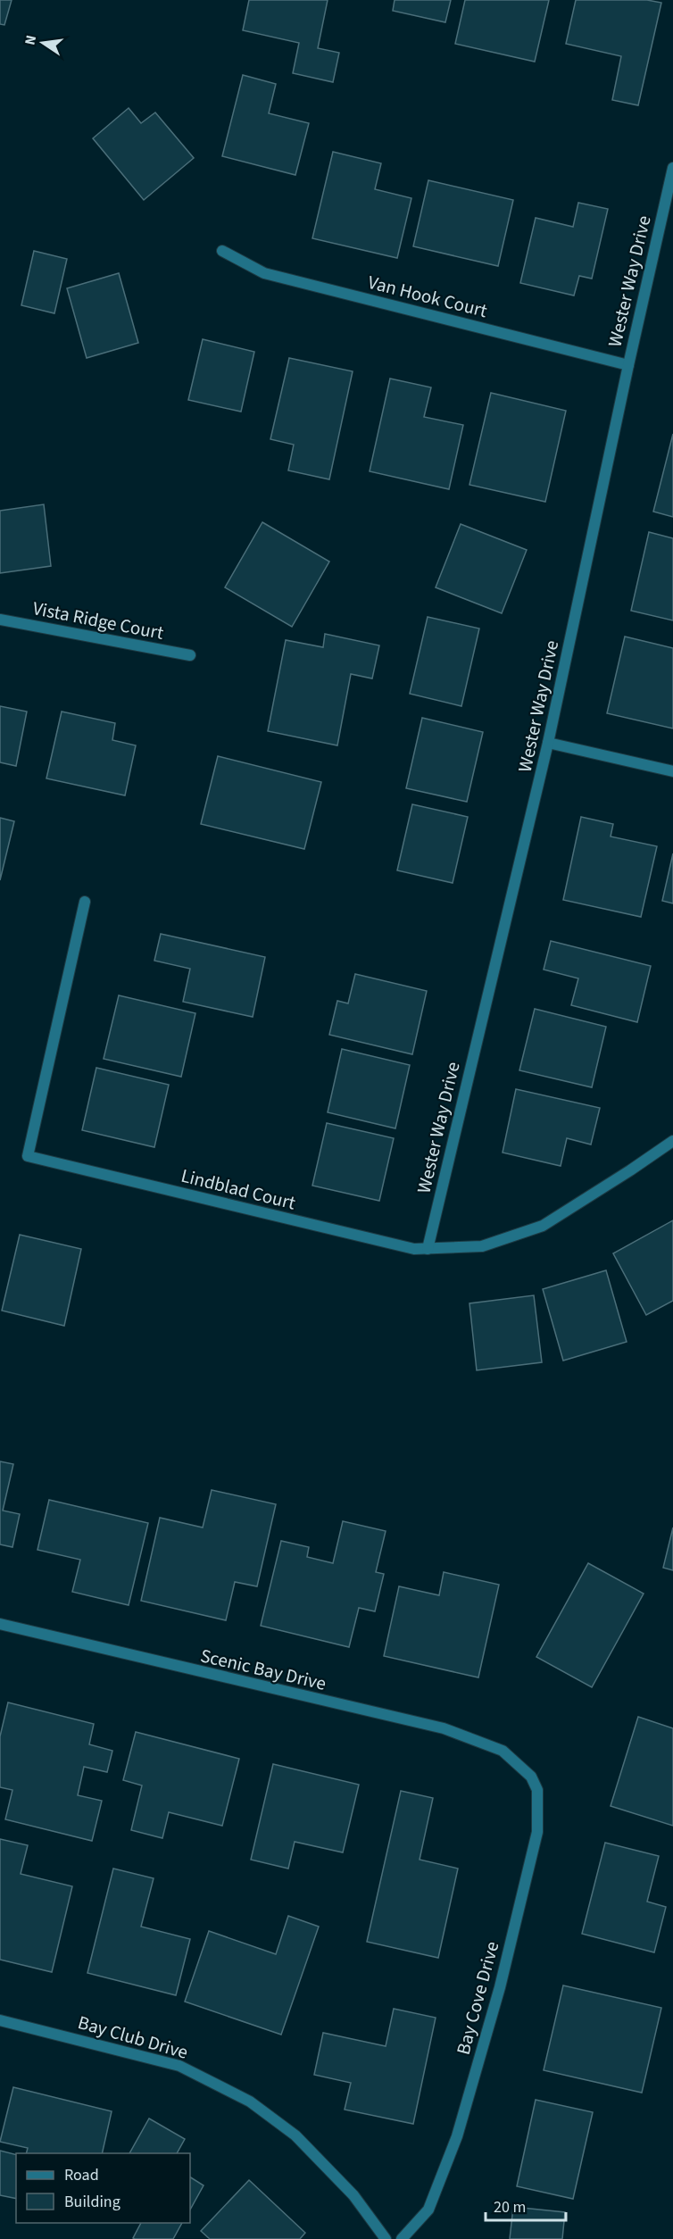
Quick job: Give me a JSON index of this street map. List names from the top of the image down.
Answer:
{
  "streets": {
    "street": [
      "Wester Way Drive",
      "Van Hook Court",
      "Vista Ridge Court",
      "Lindblad Court",
      "Scenic Bay Drive",
      "Bay Cove Drive",
      "Bay Club Drive"
    ]
  },
  "crossings": [
    ["Wester Way Drive", "Van Hook Court"],
    ["Wester Way Drive", "Lindblad Court"],
    ["Scenic Bay Drive", "Bay Cove Drive"]
  ],
  "legend": ["Road", "Building"],
  "scale_bar": "20 m",
  "north": "left"
}
